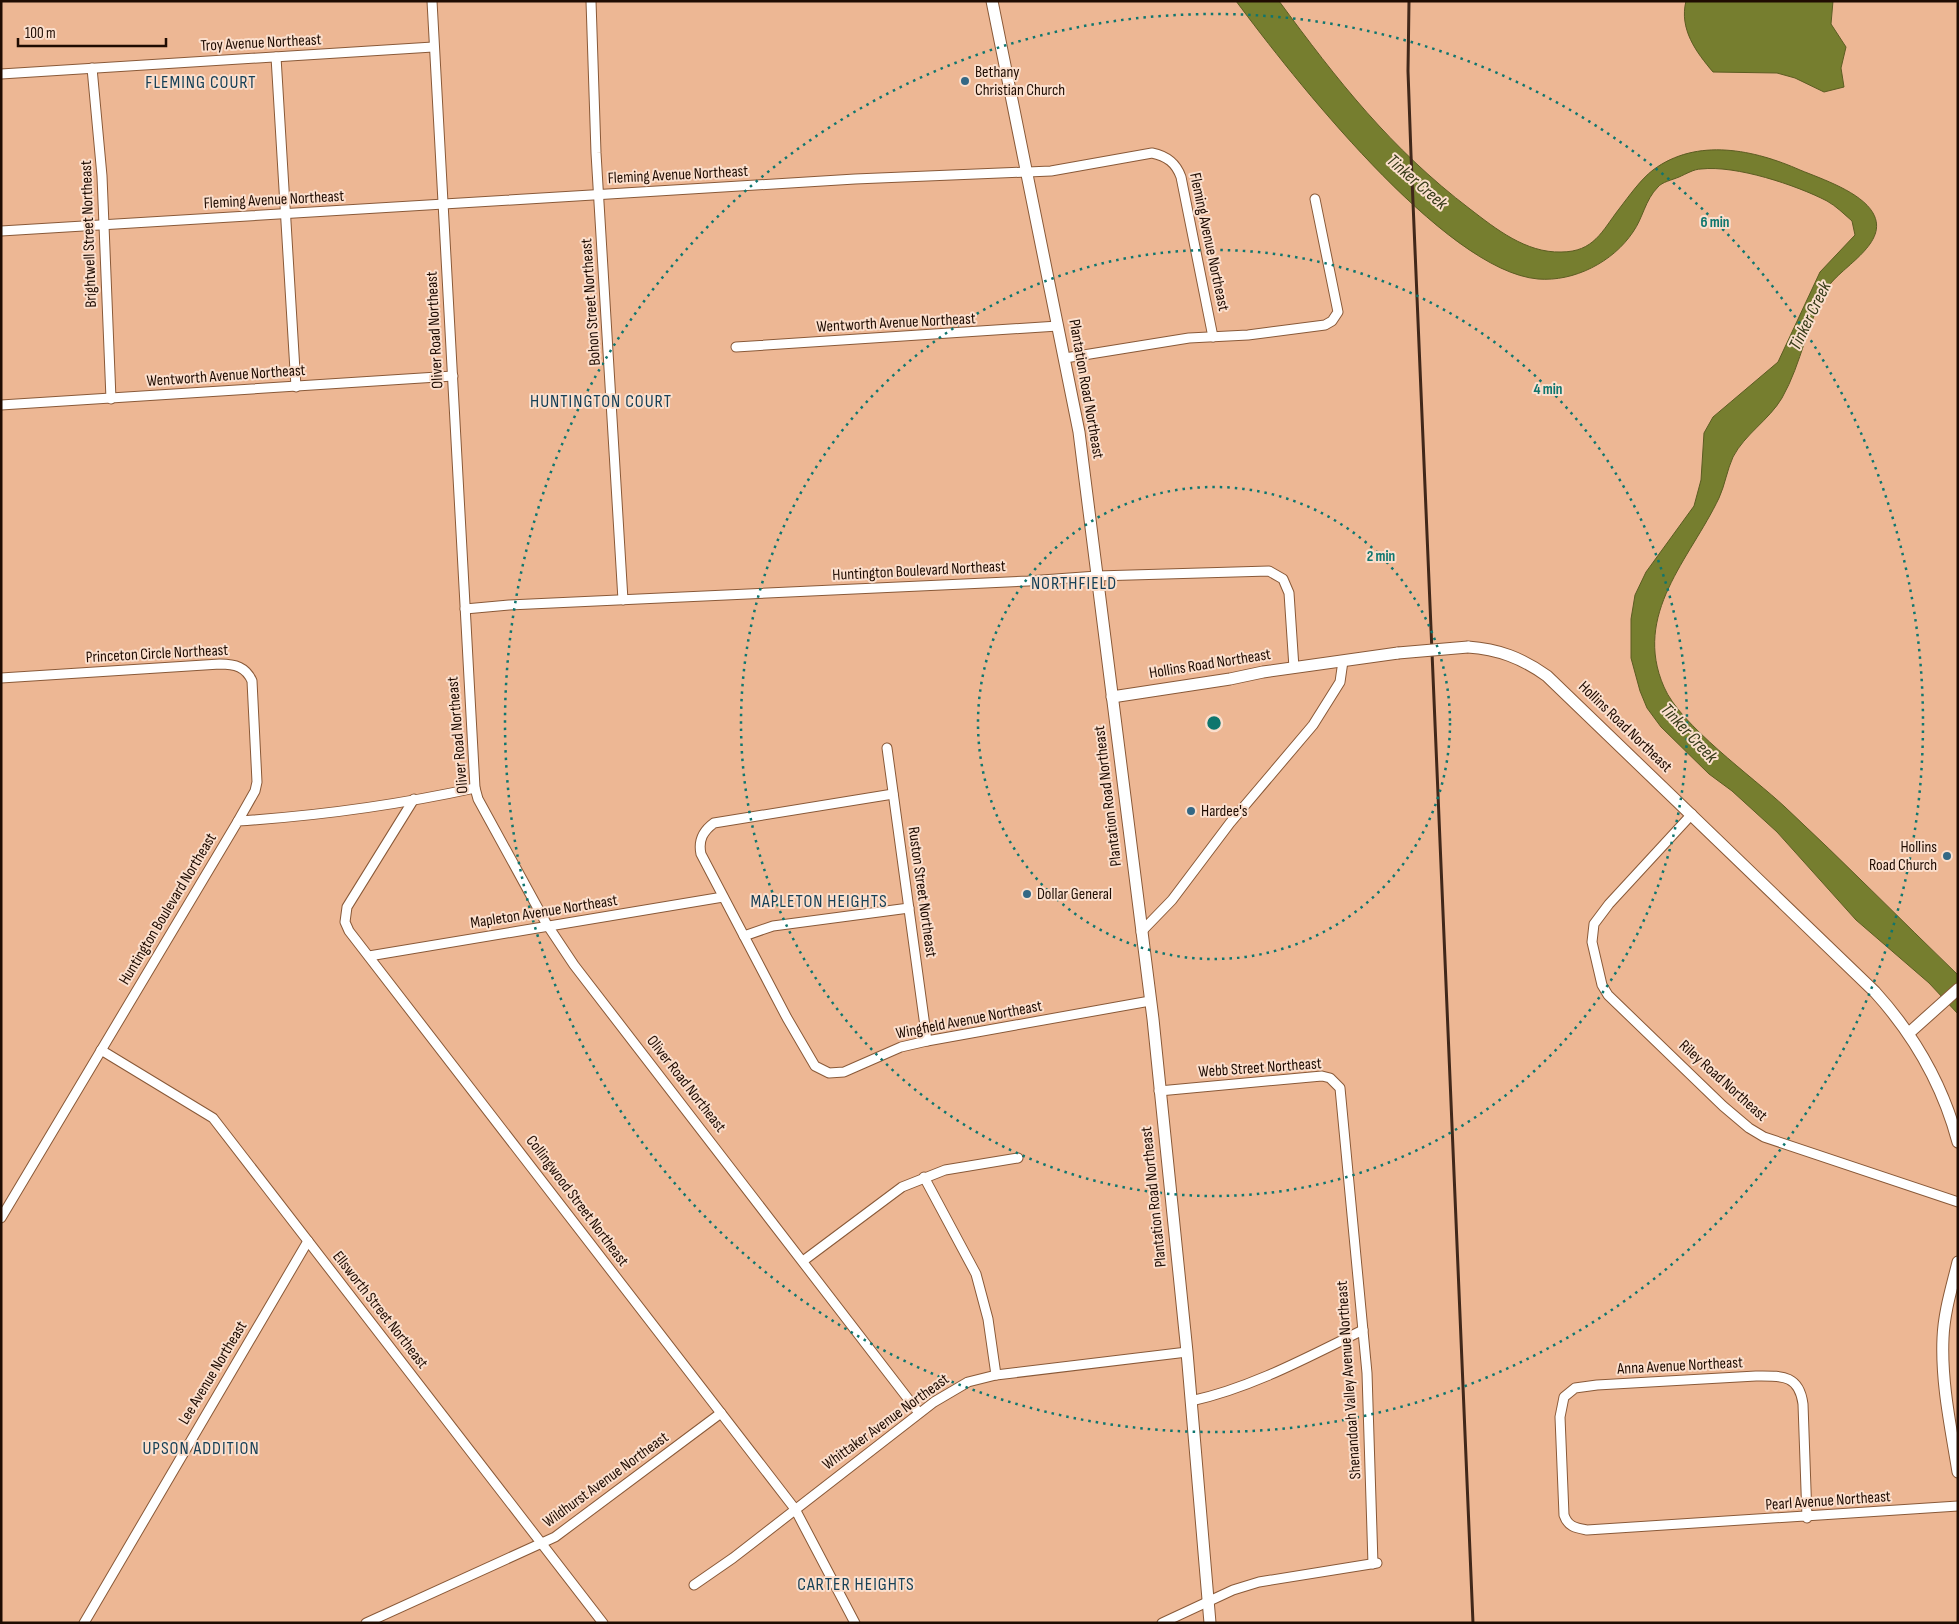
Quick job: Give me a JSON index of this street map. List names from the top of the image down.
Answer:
{
  "streets": {
    "main road": ["Plantation Road Northeast", "Hollins Road Northeast"],
    "street": [
      "Troy Avenue Northeast",
      "Fleming Avenue Northeast",
      "Brightwell Street Northeast",
      "Bohon Street Northeast",
      "Wentworth Avenue Northeast",
      "Oliver Road Northeast",
      "Huntington Boulevard Northeast",
      "Princeton Circle Northeast",
      "Ruston Street Northeast",
      "Mapleton Avenue Northeast",
      "Wingfield Avenue Northeast",
      "Webb Street Northeast",
      "Riley Road Northeast",
      "Collingwood Street Northeast",
      "Ellsworth Street Northeast",
      "Anna Avenue Northeast",
      "Lee Avenue Northeast",
      "Shenandoah Valley Avenue Northeast",
      "Whittaker Avenue Northeast",
      "Wildhurst Avenue Northeast",
      "Pearl Avenue Northeast"
    ]
  },
  "crossings": [
    ["Troy Avenue Northeast", "Brightwell Street Northeast"],
    ["Troy Avenue Northeast", "Oliver Road Northeast"],
    ["Fleming Avenue Northeast", "Brightwell Street Northeast"],
    ["Fleming Avenue Northeast", "Bohon Street Northeast"],
    ["Fleming Avenue Northeast", "Oliver Road Northeast"],
    ["Fleming Avenue Northeast", "Plantation Road Northeast"],
    ["Brightwell Street Northeast", "Wentworth Avenue Northeast"],
    ["Bohon Street Northeast", "Huntington Boulevard Northeast"],
    ["Wentworth Avenue Northeast", "Oliver Road Northeast"],
    ["Wentworth Avenue Northeast", "Plantation Road Northeast"],
    ["Oliver Road Northeast", "Huntington Boulevard Northeast"],
    ["Oliver Road Northeast", "Mapleton Avenue Northeast"],
    ["Oliver Road Northeast", "Whittaker Avenue Northeast"],
    ["Plantation Road Northeast", "Huntington Boulevard Northeast"],
    ["Plantation Road Northeast", "Hollins Road Northeast"],
    ["Plantation Road Northeast", "Wingfield Avenue Northeast"],
    ["Plantation Road Northeast", "Webb Street Northeast"],
    ["Plantation Road Northeast", "Shenandoah Valley Avenue Northeast"],
    ["Plantation Road Northeast", "Whittaker Avenue Northeast"],
    ["Huntington Boulevard Northeast", "Princeton Circle Northeast"],
    ["Huntington Boulevard Northeast", "Hollins Road Northeast"],
    ["Huntington Boulevard Northeast", "Ellsworth Street Northeast"],
    ["Hollins Road Northeast", "Riley Road Northeast"],
    ["Ruston Street Northeast", "Wingfield Avenue Northeast"],
    ["Mapleton Avenue Northeast", "Wingfield Avenue Northeast"],
    ["Mapleton Avenue Northeast", "Collingwood Street Northeast"],
    ["Webb Street Northeast", "Shenandoah Valley Avenue Northeast"],
    ["Collingwood Street Northeast", "Whittaker Avenue Northeast"],
    ["Collingwood Street Northeast", "Wildhurst Avenue Northeast"],
    ["Ellsworth Street Northeast", "Lee Avenue Northeast"],
    ["Ellsworth Street Northeast", "Wildhurst Avenue Northeast"],
    ["Anna Avenue Northeast", "Pearl Avenue Northeast"]
  ],
  "districts": [
    "FLEMING COURT",
    "HUNTINGTON COURT",
    "NORTHFIELD",
    "MAPLETON HEIGHTS",
    "UPSON ADDITION",
    "CARTER HEIGHTS"
  ],
  "water": ["Tinker Creek"],
  "places": [
    "Bethany Christian Church",
    "Hardee's",
    "Hollins Road Church",
    "Dollar General"
  ],
  "scale_bar": "100 m",
  "rings": ["6 min", "4 min", "2 min"]
}
